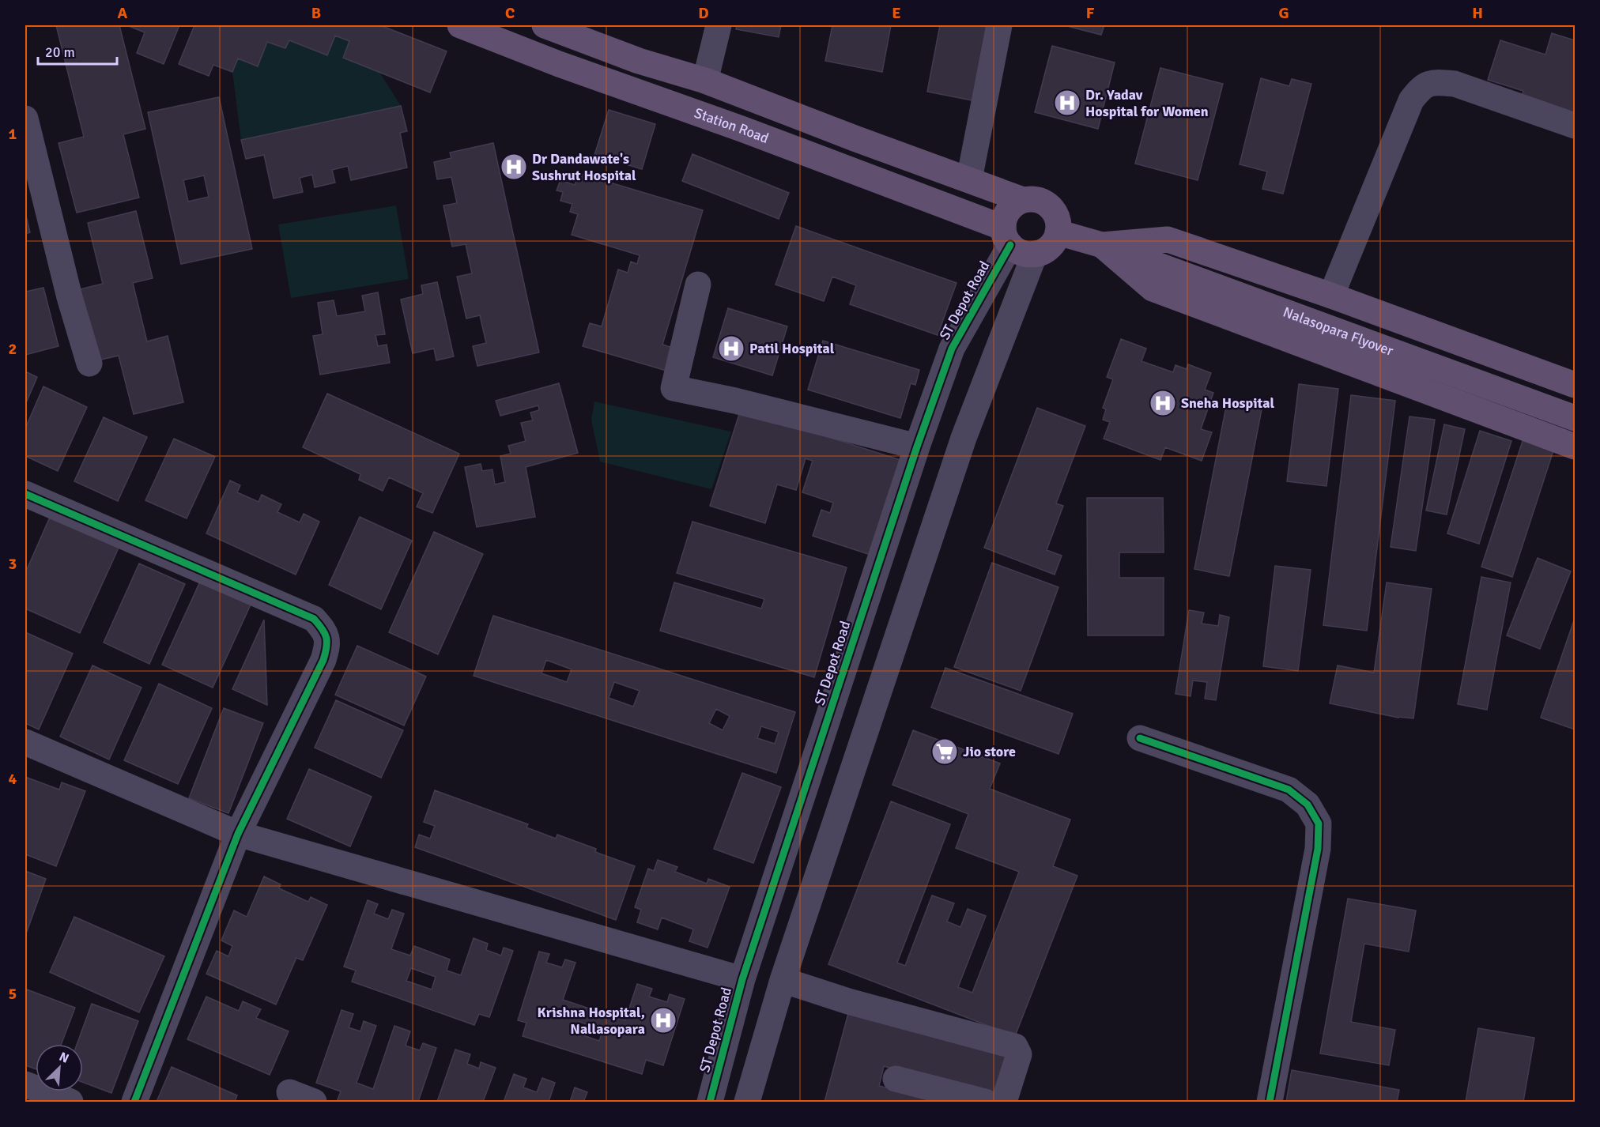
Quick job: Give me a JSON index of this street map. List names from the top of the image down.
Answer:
{
  "streets": {
    "main road": ["Station Road", "Nalasopara Flyover"],
    "street": ["ST Depot Road"]
  },
  "crossings": [
    ["Station Road", "ST Depot Road"],
    ["Station Road", "Nalasopara Flyover"],
    ["ST Depot Road", "Nalasopara Flyover"]
  ],
  "places": {
    "hospital": [
      "Dr. Yadav Hospital for Women",
      "Dr Dandawate's Sushrut Hospital",
      "Patil Hospital",
      "Sneha Hospital",
      "Krishna Hospital, Nallasopara"
    ],
    "supermarket": ["Jio store"]
  },
  "scale_bar": "20 m",
  "north": "top right",
  "grid": {
    "columns": [
      "A",
      "B",
      "C",
      "D",
      "E",
      "F",
      "G",
      "H"
    ],
    "rows": [
      "1",
      "2",
      "3",
      "4",
      "5"
    ]
  }
}
